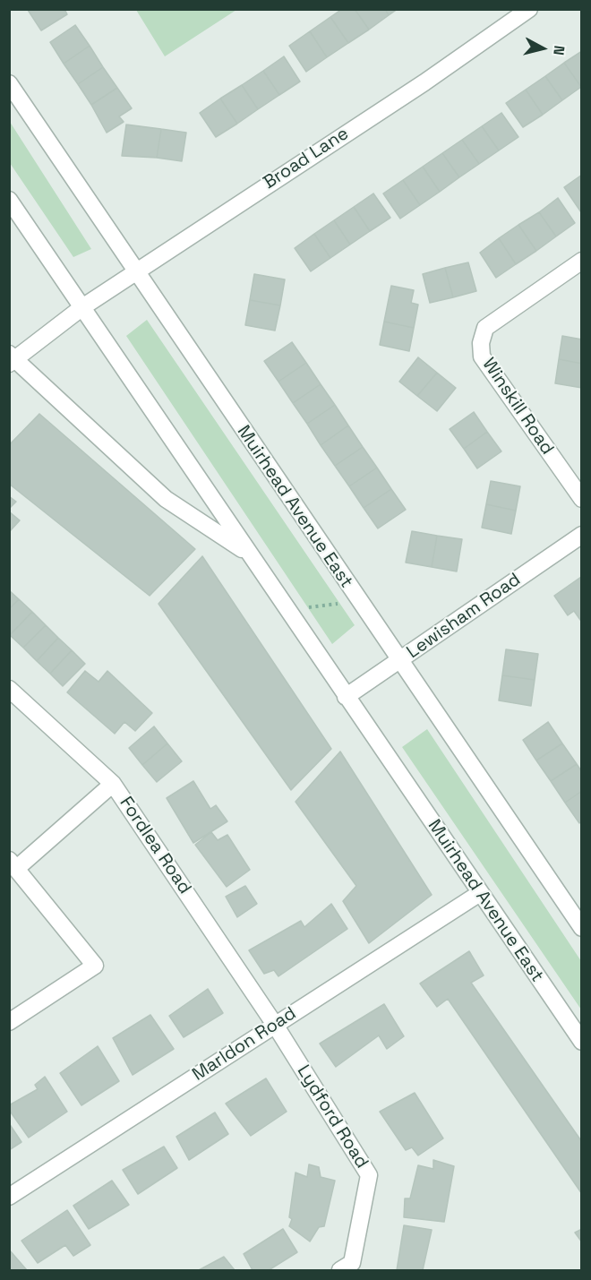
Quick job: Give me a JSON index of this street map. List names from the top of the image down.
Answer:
{
  "streets": {
    "street": [
      "Broad Lane",
      "Winskill Road",
      "Muirhead Avenue East",
      "Lewisham Road",
      "Fordlea Road",
      "Marldon Road",
      "Lydford Road"
    ]
  },
  "crossings": [
    ["Broad Lane", "Muirhead Avenue East"],
    ["Muirhead Avenue East", "Lewisham Road"],
    ["Muirhead Avenue East", "Marldon Road"],
    ["Fordlea Road", "Marldon Road"],
    ["Fordlea Road", "Lydford Road"],
    ["Marldon Road", "Lydford Road"]
  ],
  "north": "right"
}
